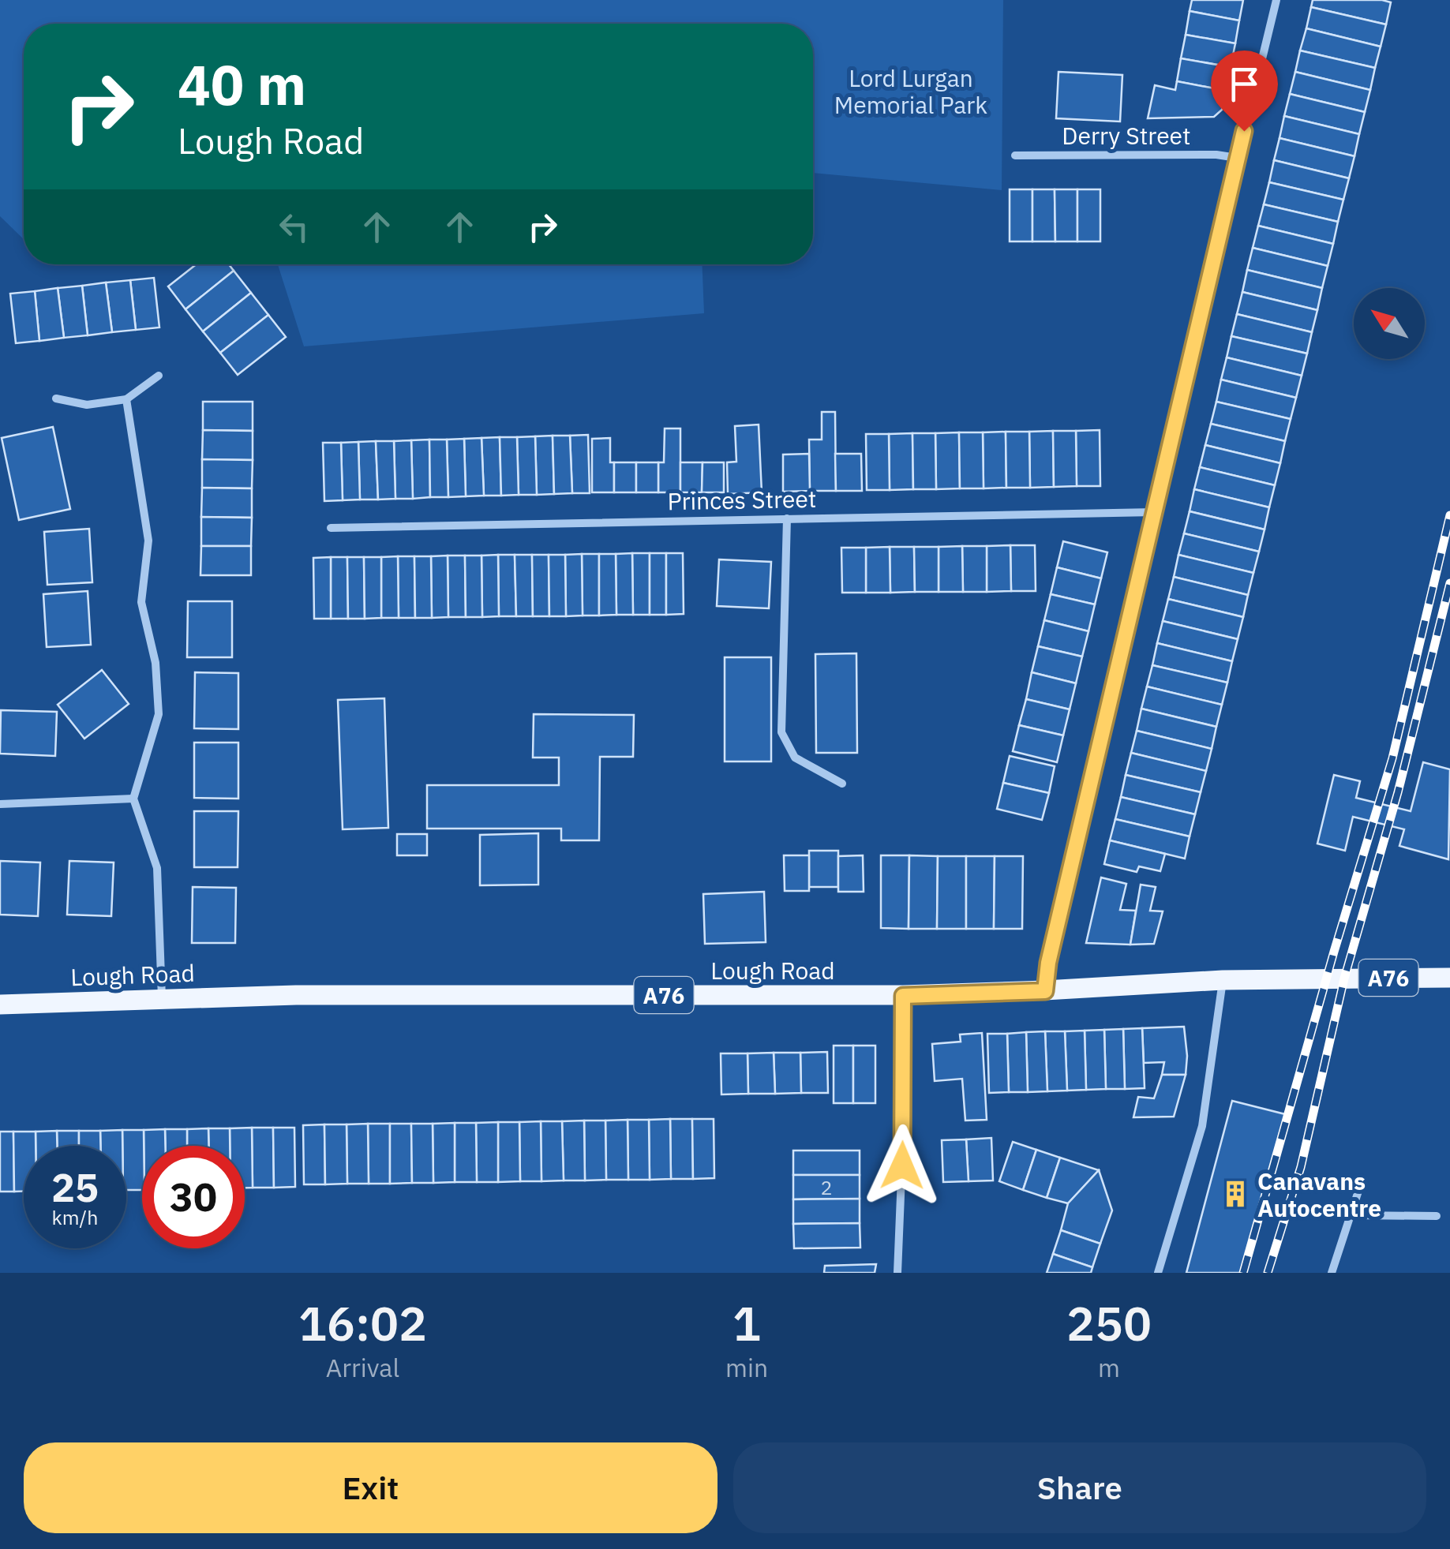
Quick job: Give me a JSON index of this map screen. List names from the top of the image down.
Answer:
{
  "streets": {
    "main road": ["Lough Road", "A76"],
    "street": ["Derry Street", "Princes Street"]
  },
  "parks": ["Lord Lurgan Memorial Park"],
  "places": {
    "building": ["Canavans Autocentre"]
  },
  "house_numbers": ["2"],
  "north": "top left",
  "page": {
    "turn": ["40 m", "Lough Road"],
    "speed": "25 km/h",
    "limit": "30",
    "eta": [
      "16:02",
      "Arrival",
      "1",
      "min",
      "250",
      "m"
    ],
    "buttons": ["Exit", "Share"]
  }
}
